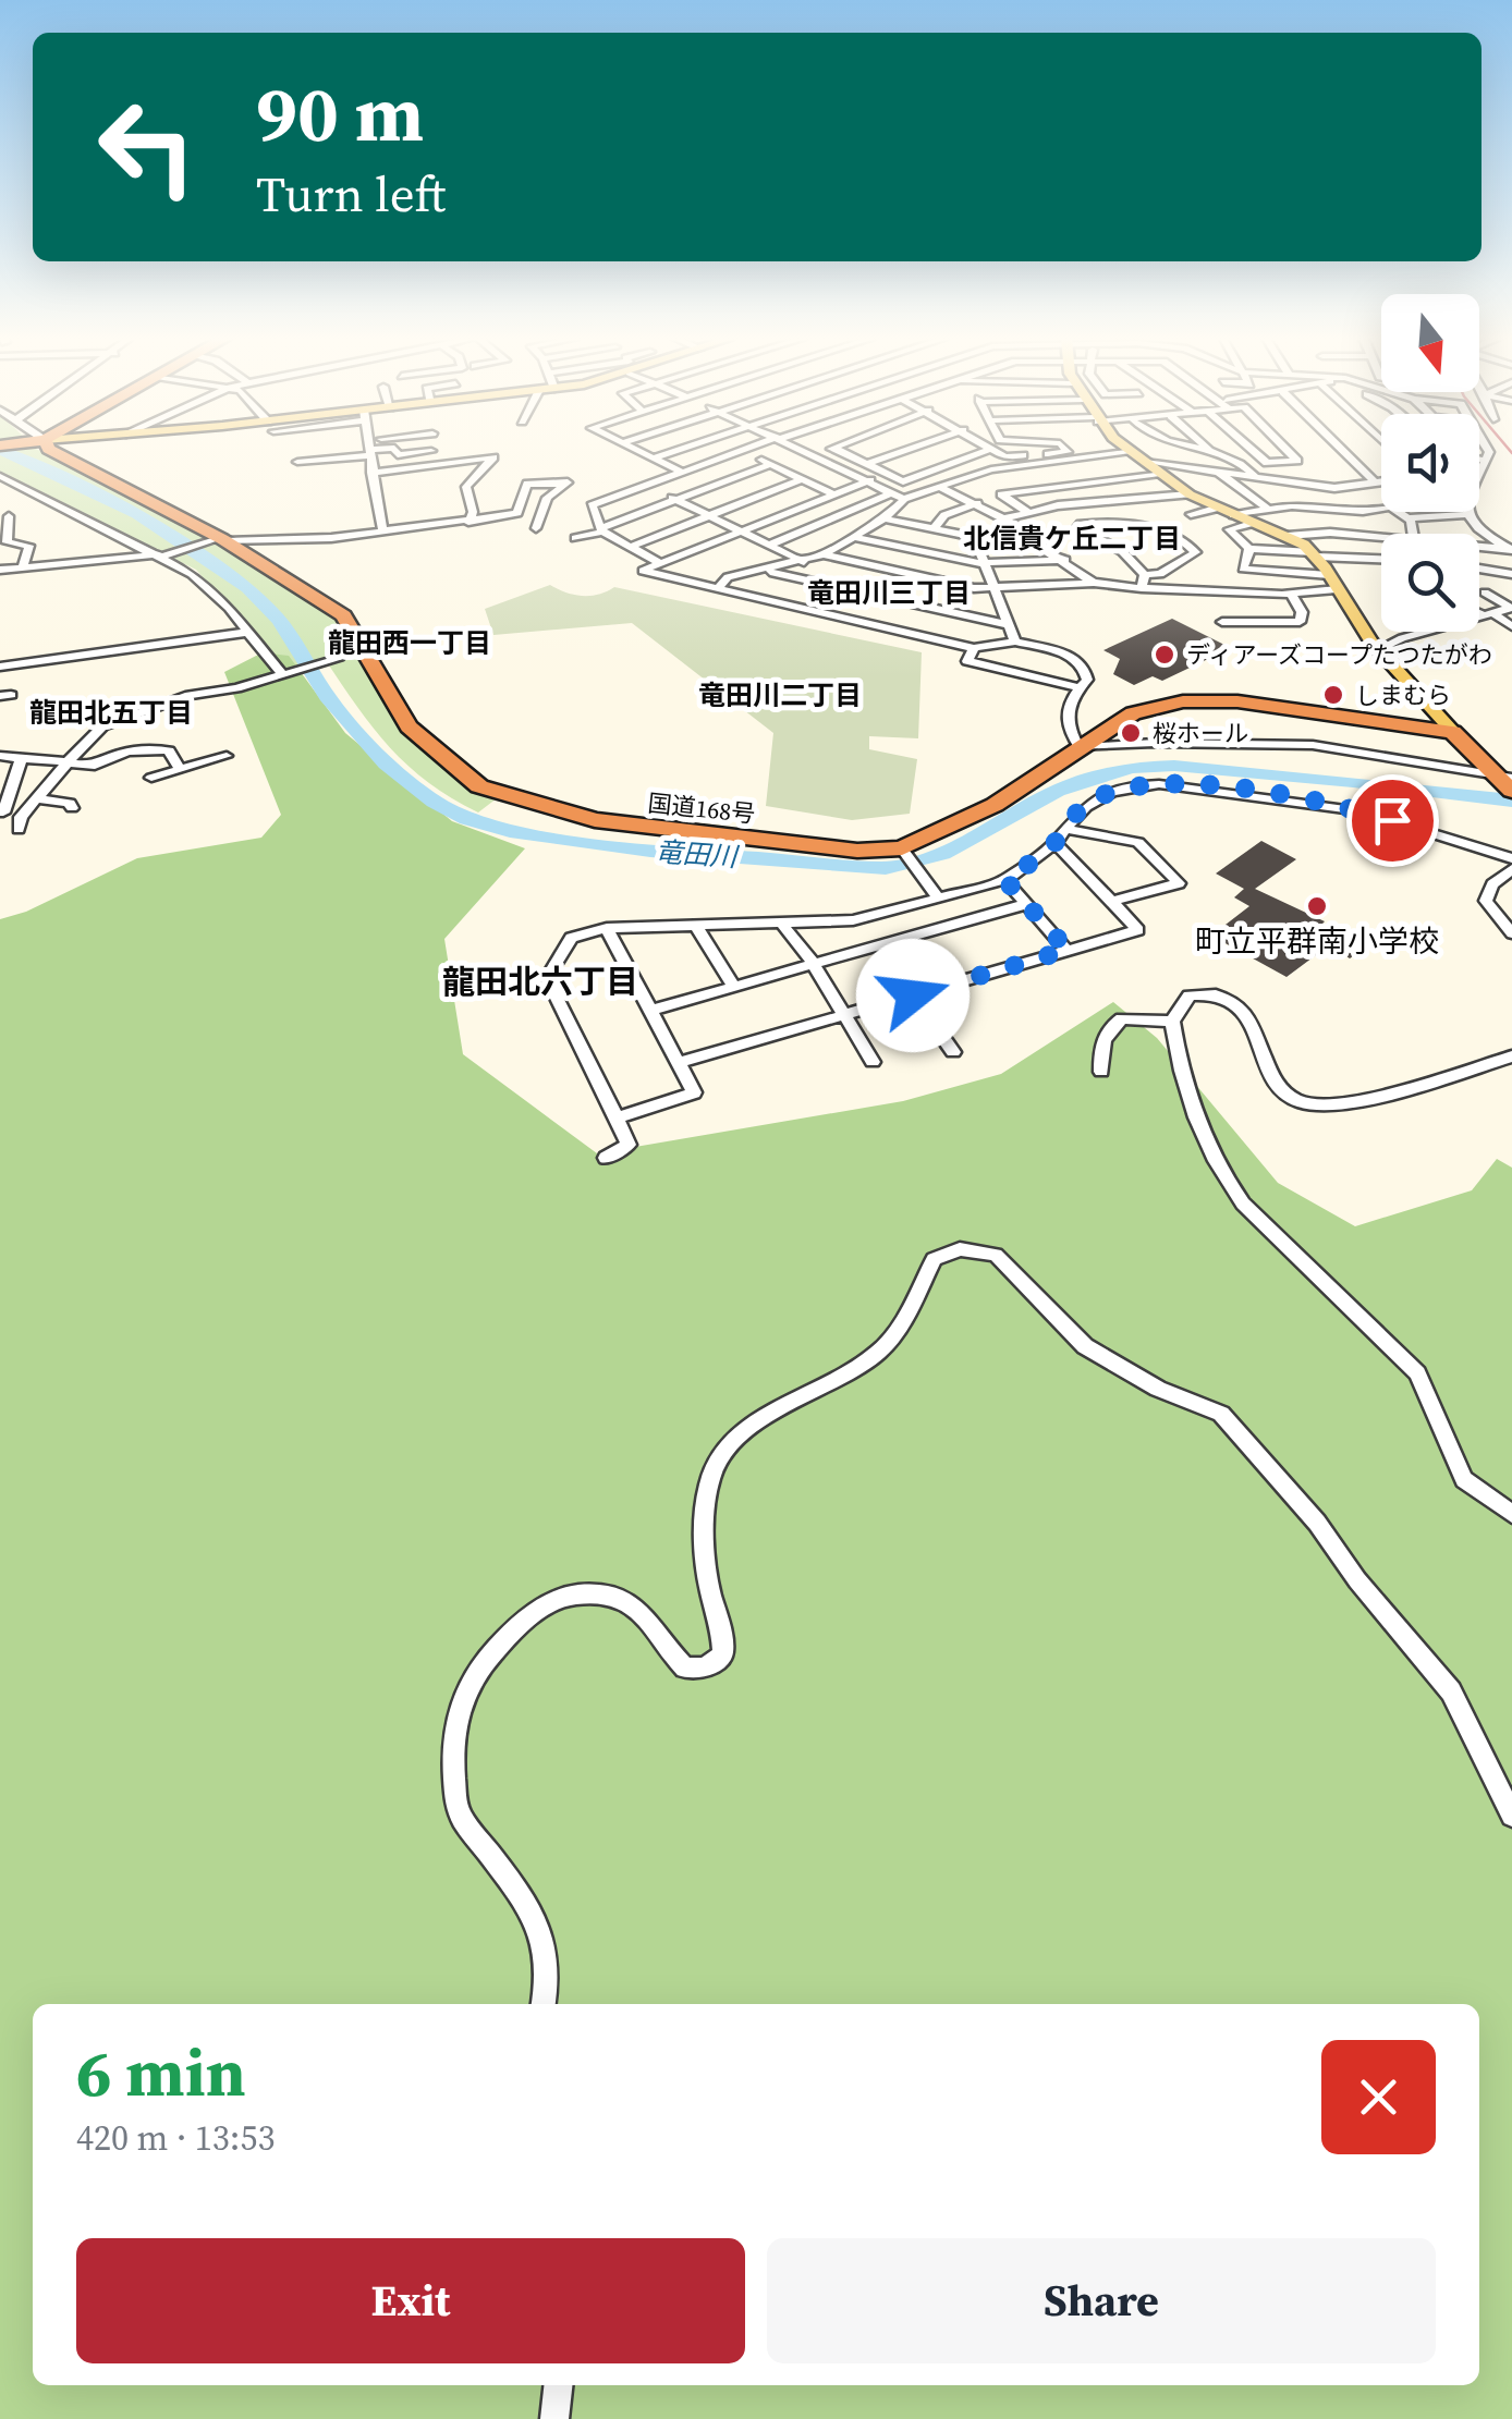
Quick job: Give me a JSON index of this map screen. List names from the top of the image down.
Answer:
{
  "streets": {
    "highway": ["国道168号"]
  },
  "districts": [
    "北信貴ケ丘二丁目",
    "竜田川三丁目",
    "龍田西一丁目",
    "竜田川二丁目",
    "龍田北五丁目",
    "龍田北六丁目"
  ],
  "water": ["竜田川"],
  "places": [
    "ディアーズコープたつたがわ",
    "しまむら",
    "桜ホール",
    "町立平群南小学校"
  ],
  "north": "bottom",
  "page": {
    "turn": ["90 m", "Turn left"],
    "heading": ["6 min", "420 m · 13:53"],
    "buttons": ["Exit", "Share"]
  }
}
